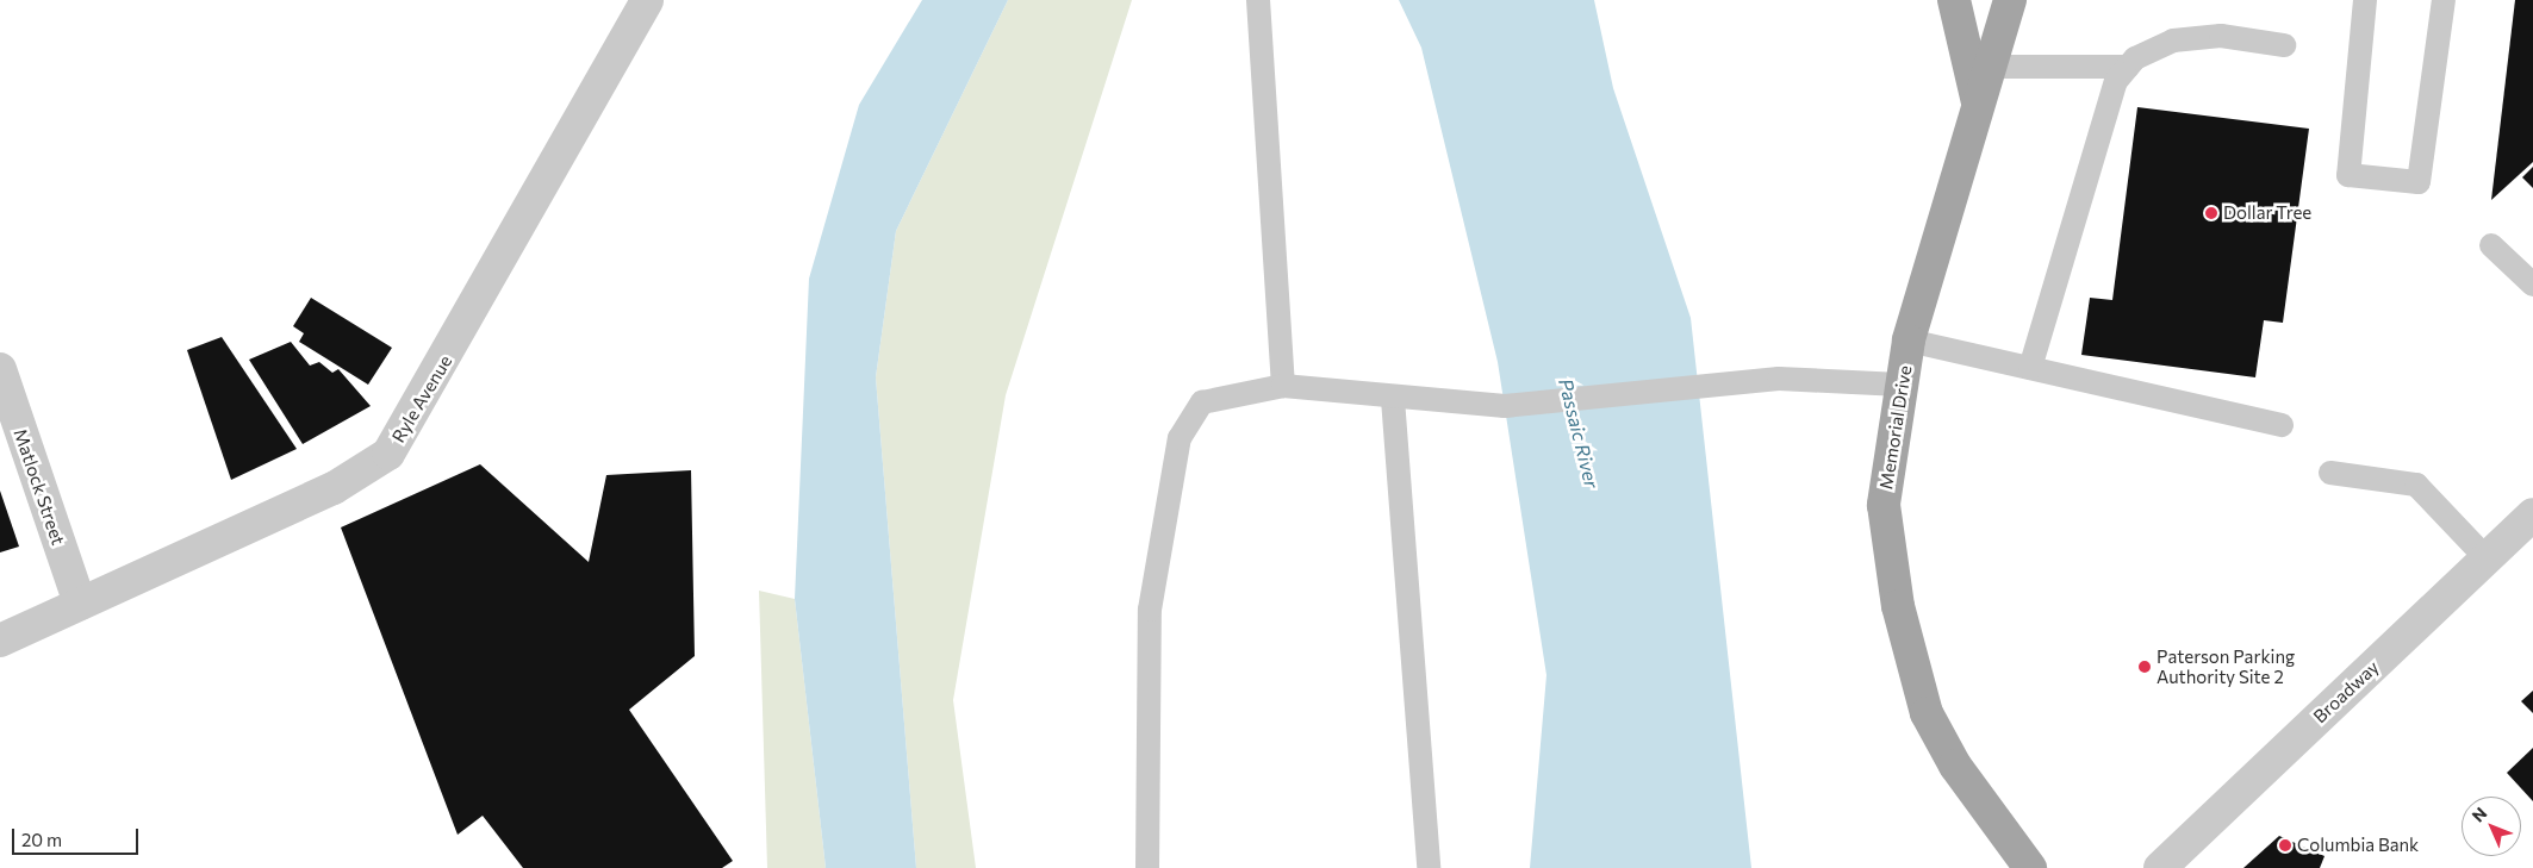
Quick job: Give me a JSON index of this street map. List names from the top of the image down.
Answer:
{
  "streets": {
    "main road": ["Memorial Drive"],
    "street": ["Ryle Avenue", "Matlock Street", "Broadway"]
  },
  "crossings": [
    ["Ryle Avenue", "Matlock Street"]
  ],
  "water": ["Passaic River"],
  "places": ["Dollar Tree", "Paterson Parking Authority Site 2", "Columbia Bank"],
  "scale_bar": "20 m",
  "north": "top left"
}
